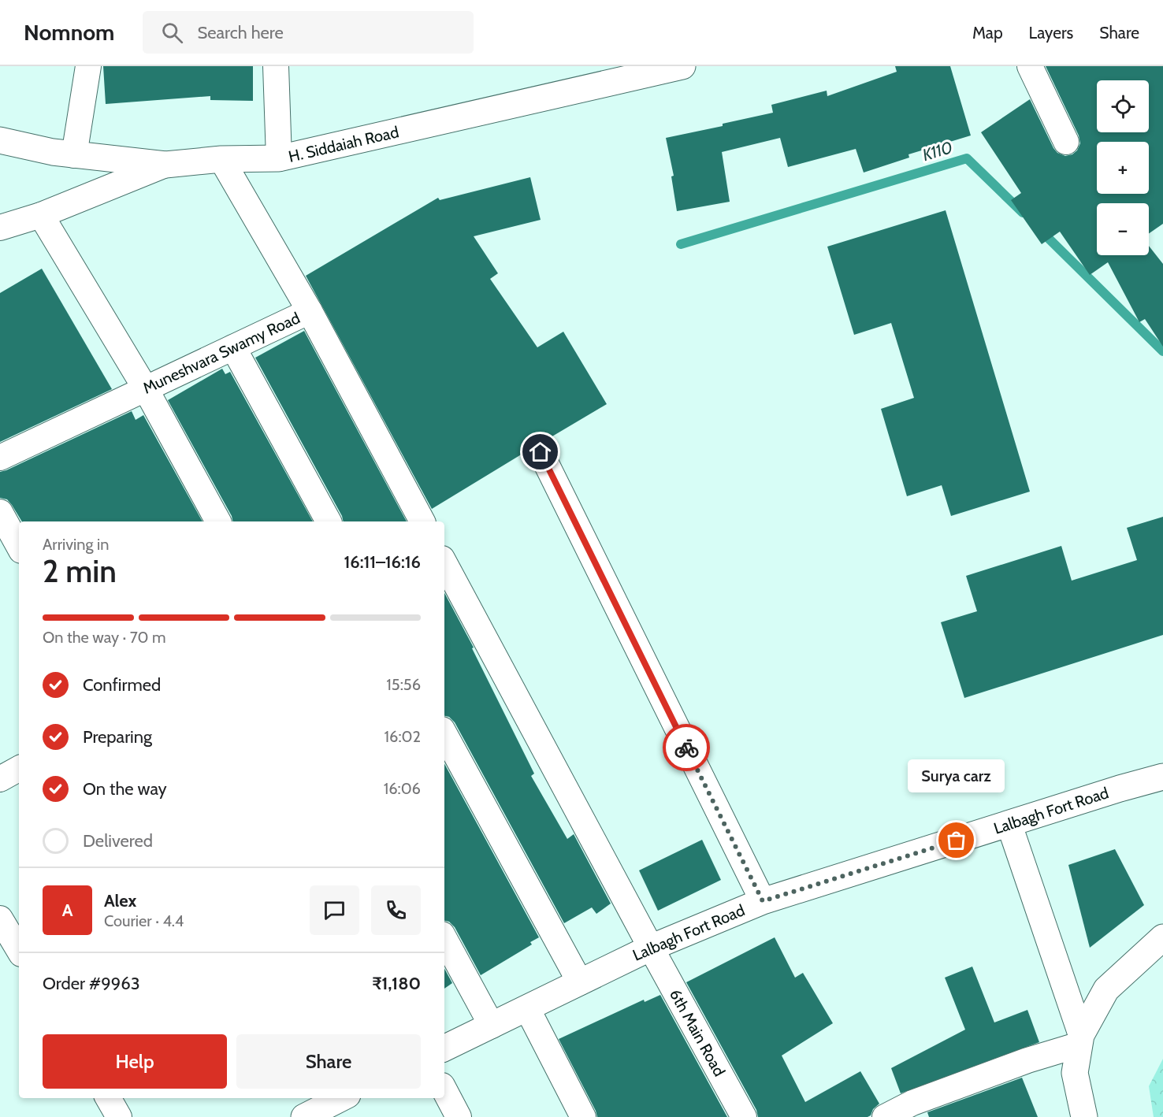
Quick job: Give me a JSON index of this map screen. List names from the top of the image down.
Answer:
{
  "streets": {
    "main road": ["H. Siddaiah Road", "Lalbagh Fort Road"],
    "street": ["Muneshvara Swamy Road", "6th Main Road"]
  },
  "crossings": [
    ["H. Siddaiah Road", "Muneshvara Swamy Road"],
    ["Lalbagh Fort Road", "6th Main Road"]
  ],
  "water": ["K110"],
  "places": ["Surya carz"],
  "page": {
    "header": "Nomnom",
    "search": "Search here",
    "nav": ["Map", "Layers", "Share"],
    "map_buttons": ["+", "−"],
    "heading": ["2 min", "Arriving in", "16:11–16:16"],
    "panel": [
      "Alex",
      "Courier · 4.4",
      "Order #9963",
      "₹1,180"
    ],
    "bar": "On the way · 70 m",
    "list": [
      ["Confirmed", "15:56"],
      ["Preparing", "16:02"],
      ["On the way", "16:06"],
      "Delivered"
    ],
    "bubble": "Surya carz",
    "round": "A",
    "buttons": ["Help", "Share"]
  }
}
